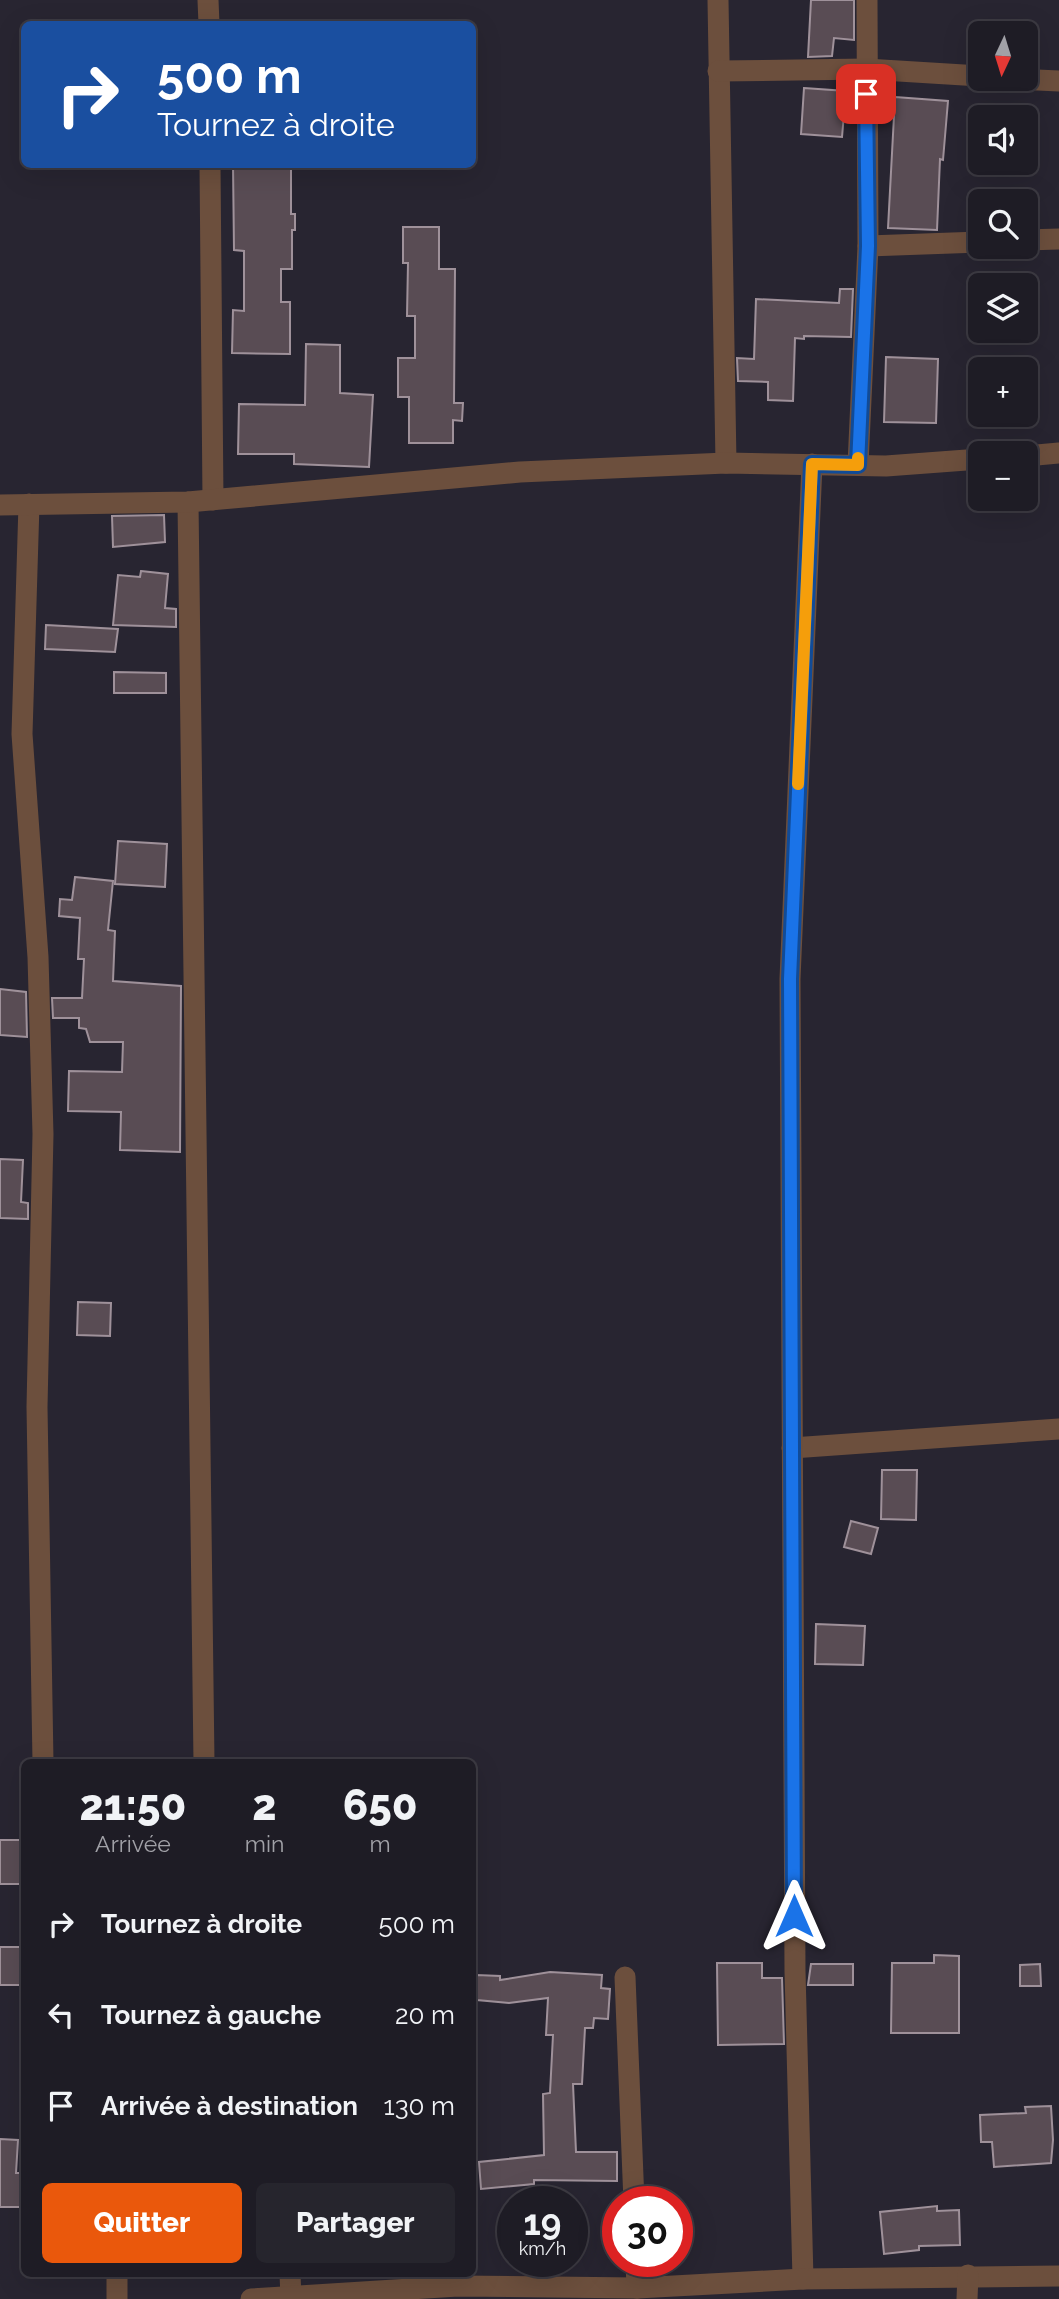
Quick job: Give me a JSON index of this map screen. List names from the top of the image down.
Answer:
{
  "north": "bottom",
  "page": {
    "map_buttons": ["+", "−"],
    "turn": ["500 m", "Tournez à droite"],
    "eta": [
      "21:50",
      "Arrivée",
      "2",
      "min",
      "650",
      "m"
    ],
    "list": [
      {
        "name": "Tournez à droite",
        "value": "500 m"
      },
      {
        "name": "Tournez à gauche",
        "value": "20 m"
      },
      {
        "name": "Arrivée à destination",
        "value": "130 m"
      }
    ],
    "buttons": ["Quitter", "Partager"],
    "speed": "19 km/h",
    "limit": "30"
  }
}
